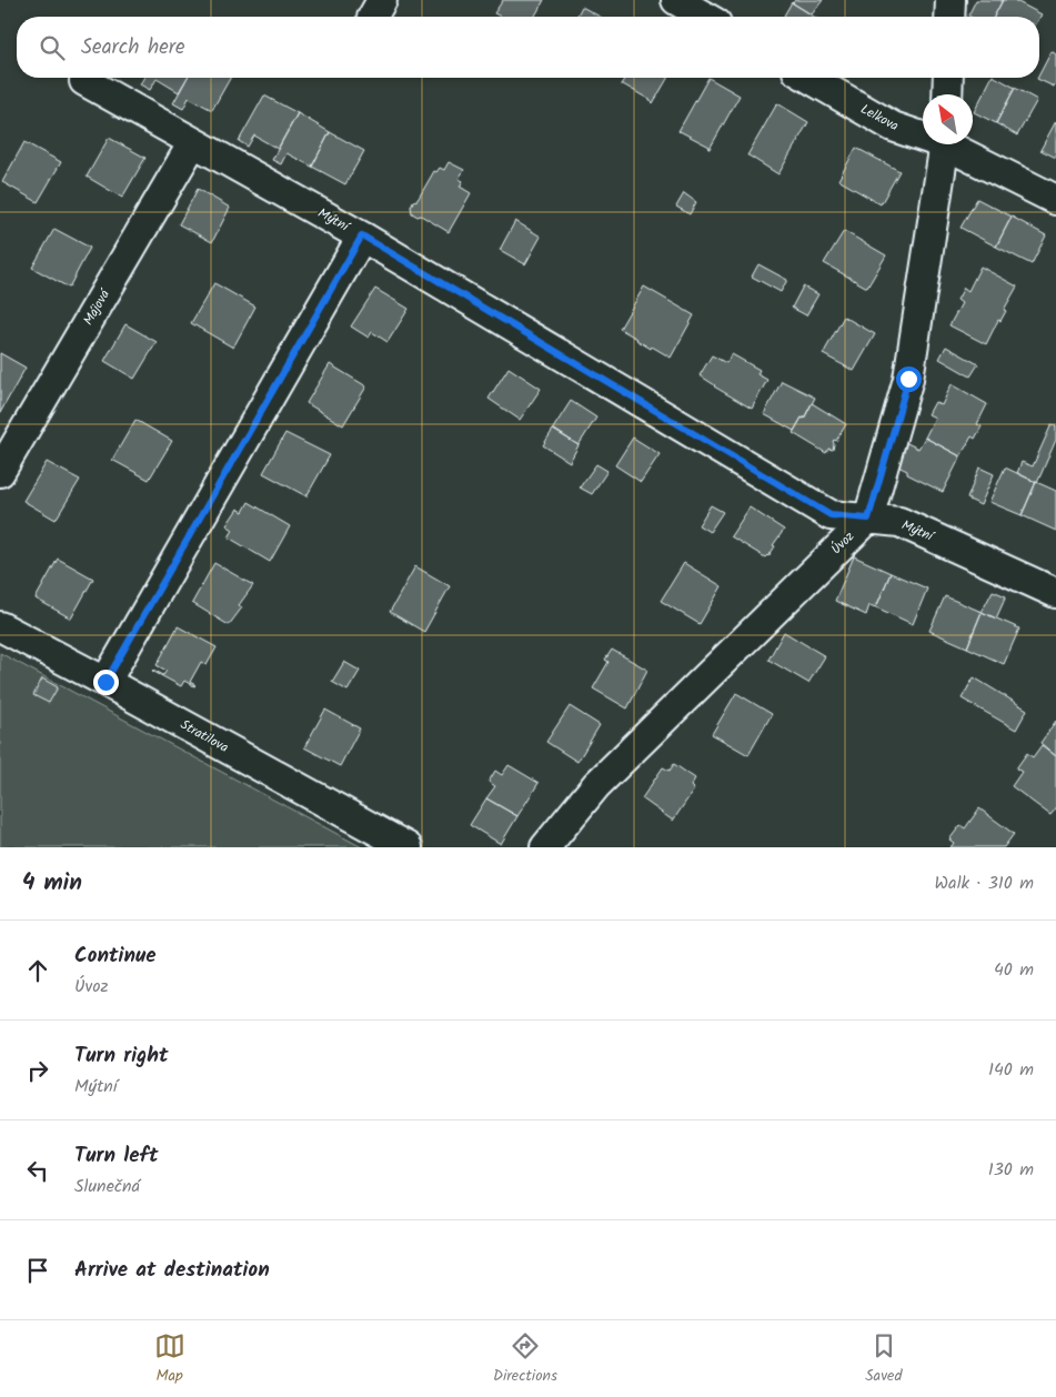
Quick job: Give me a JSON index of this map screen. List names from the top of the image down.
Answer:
{
  "streets": {
    "street": [
      "Lelkova",
      "Mýtní",
      "Májová",
      "Úvoz",
      "Stratilova"
    ]
  },
  "crossings": [
    ["Mýtní", "Májová"],
    ["Mýtní", "Úvoz"]
  ],
  "north": "top left",
  "page": {
    "search": "Search here",
    "heading": ["4 min", "Walk · 310 m"],
    "list": [
      ["Continue", "Úvoz", "40 m"],
      ["Turn right", "Mýtní", "140 m"],
      ["Turn left", "Slunečná", "130 m"],
      "Arrive at destination"
    ],
    "nav": ["Map", "Directions", "Saved"]
  }
}
